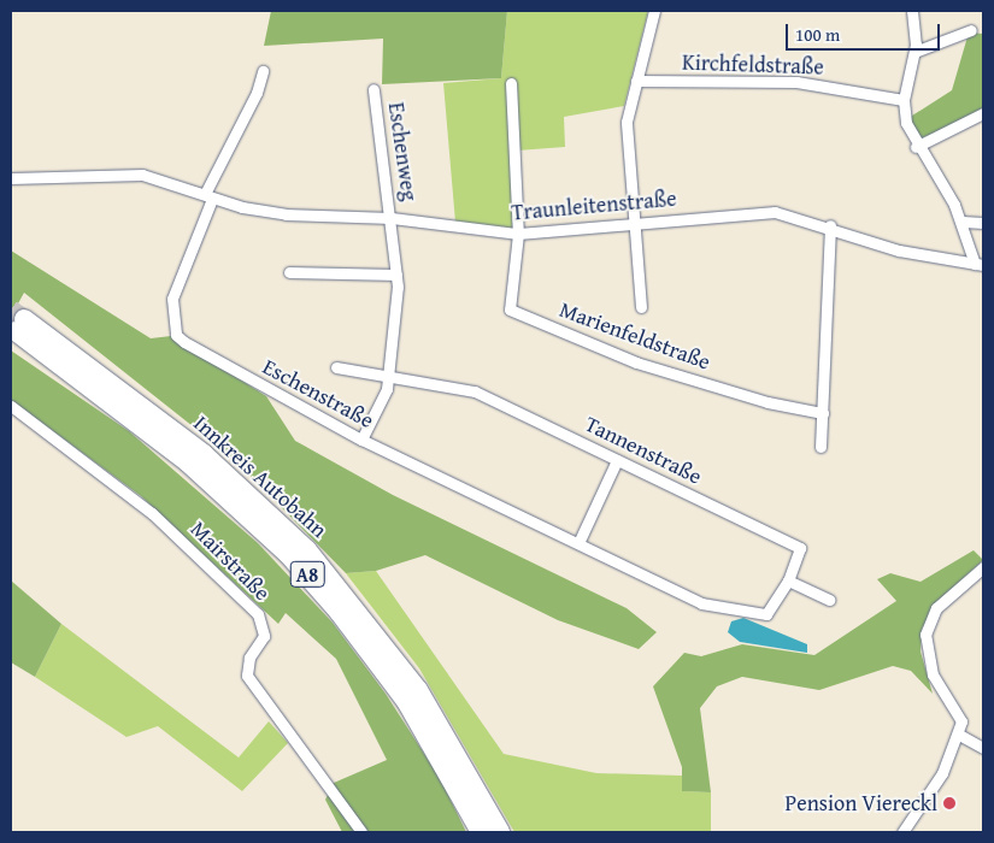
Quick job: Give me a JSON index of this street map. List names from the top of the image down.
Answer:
{
  "streets": {
    "highway": ["Innkreis Autobahn", "A8"],
    "street": [
      "Kirchfeldstraße",
      "Eschenweg",
      "Traunleitenstraße",
      "Marienfeldstraße",
      "Eschenstraße",
      "Tannenstraße",
      "Mairstraße"
    ]
  },
  "crossings": [
    ["Eschenweg", "Traunleitenstraße"],
    ["Traunleitenstraße", "Marienfeldstraße"],
    ["Traunleitenstraße", "Eschenstraße"],
    ["Eschenstraße", "Tannenstraße"]
  ],
  "places": ["Pension Viereckl"],
  "scale_bar": "100 m"
}
